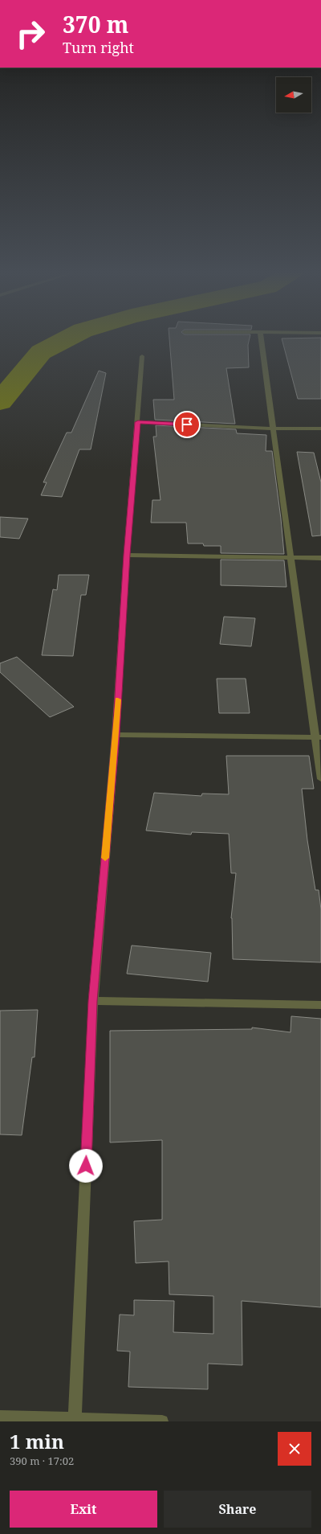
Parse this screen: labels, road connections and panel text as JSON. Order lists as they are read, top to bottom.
{
  "north": "left",
  "page": {
    "turn": ["370 m", "Turn right"],
    "heading": ["1 min", "390 m · 17:02"],
    "buttons": ["Exit", "Share"]
  }
}
